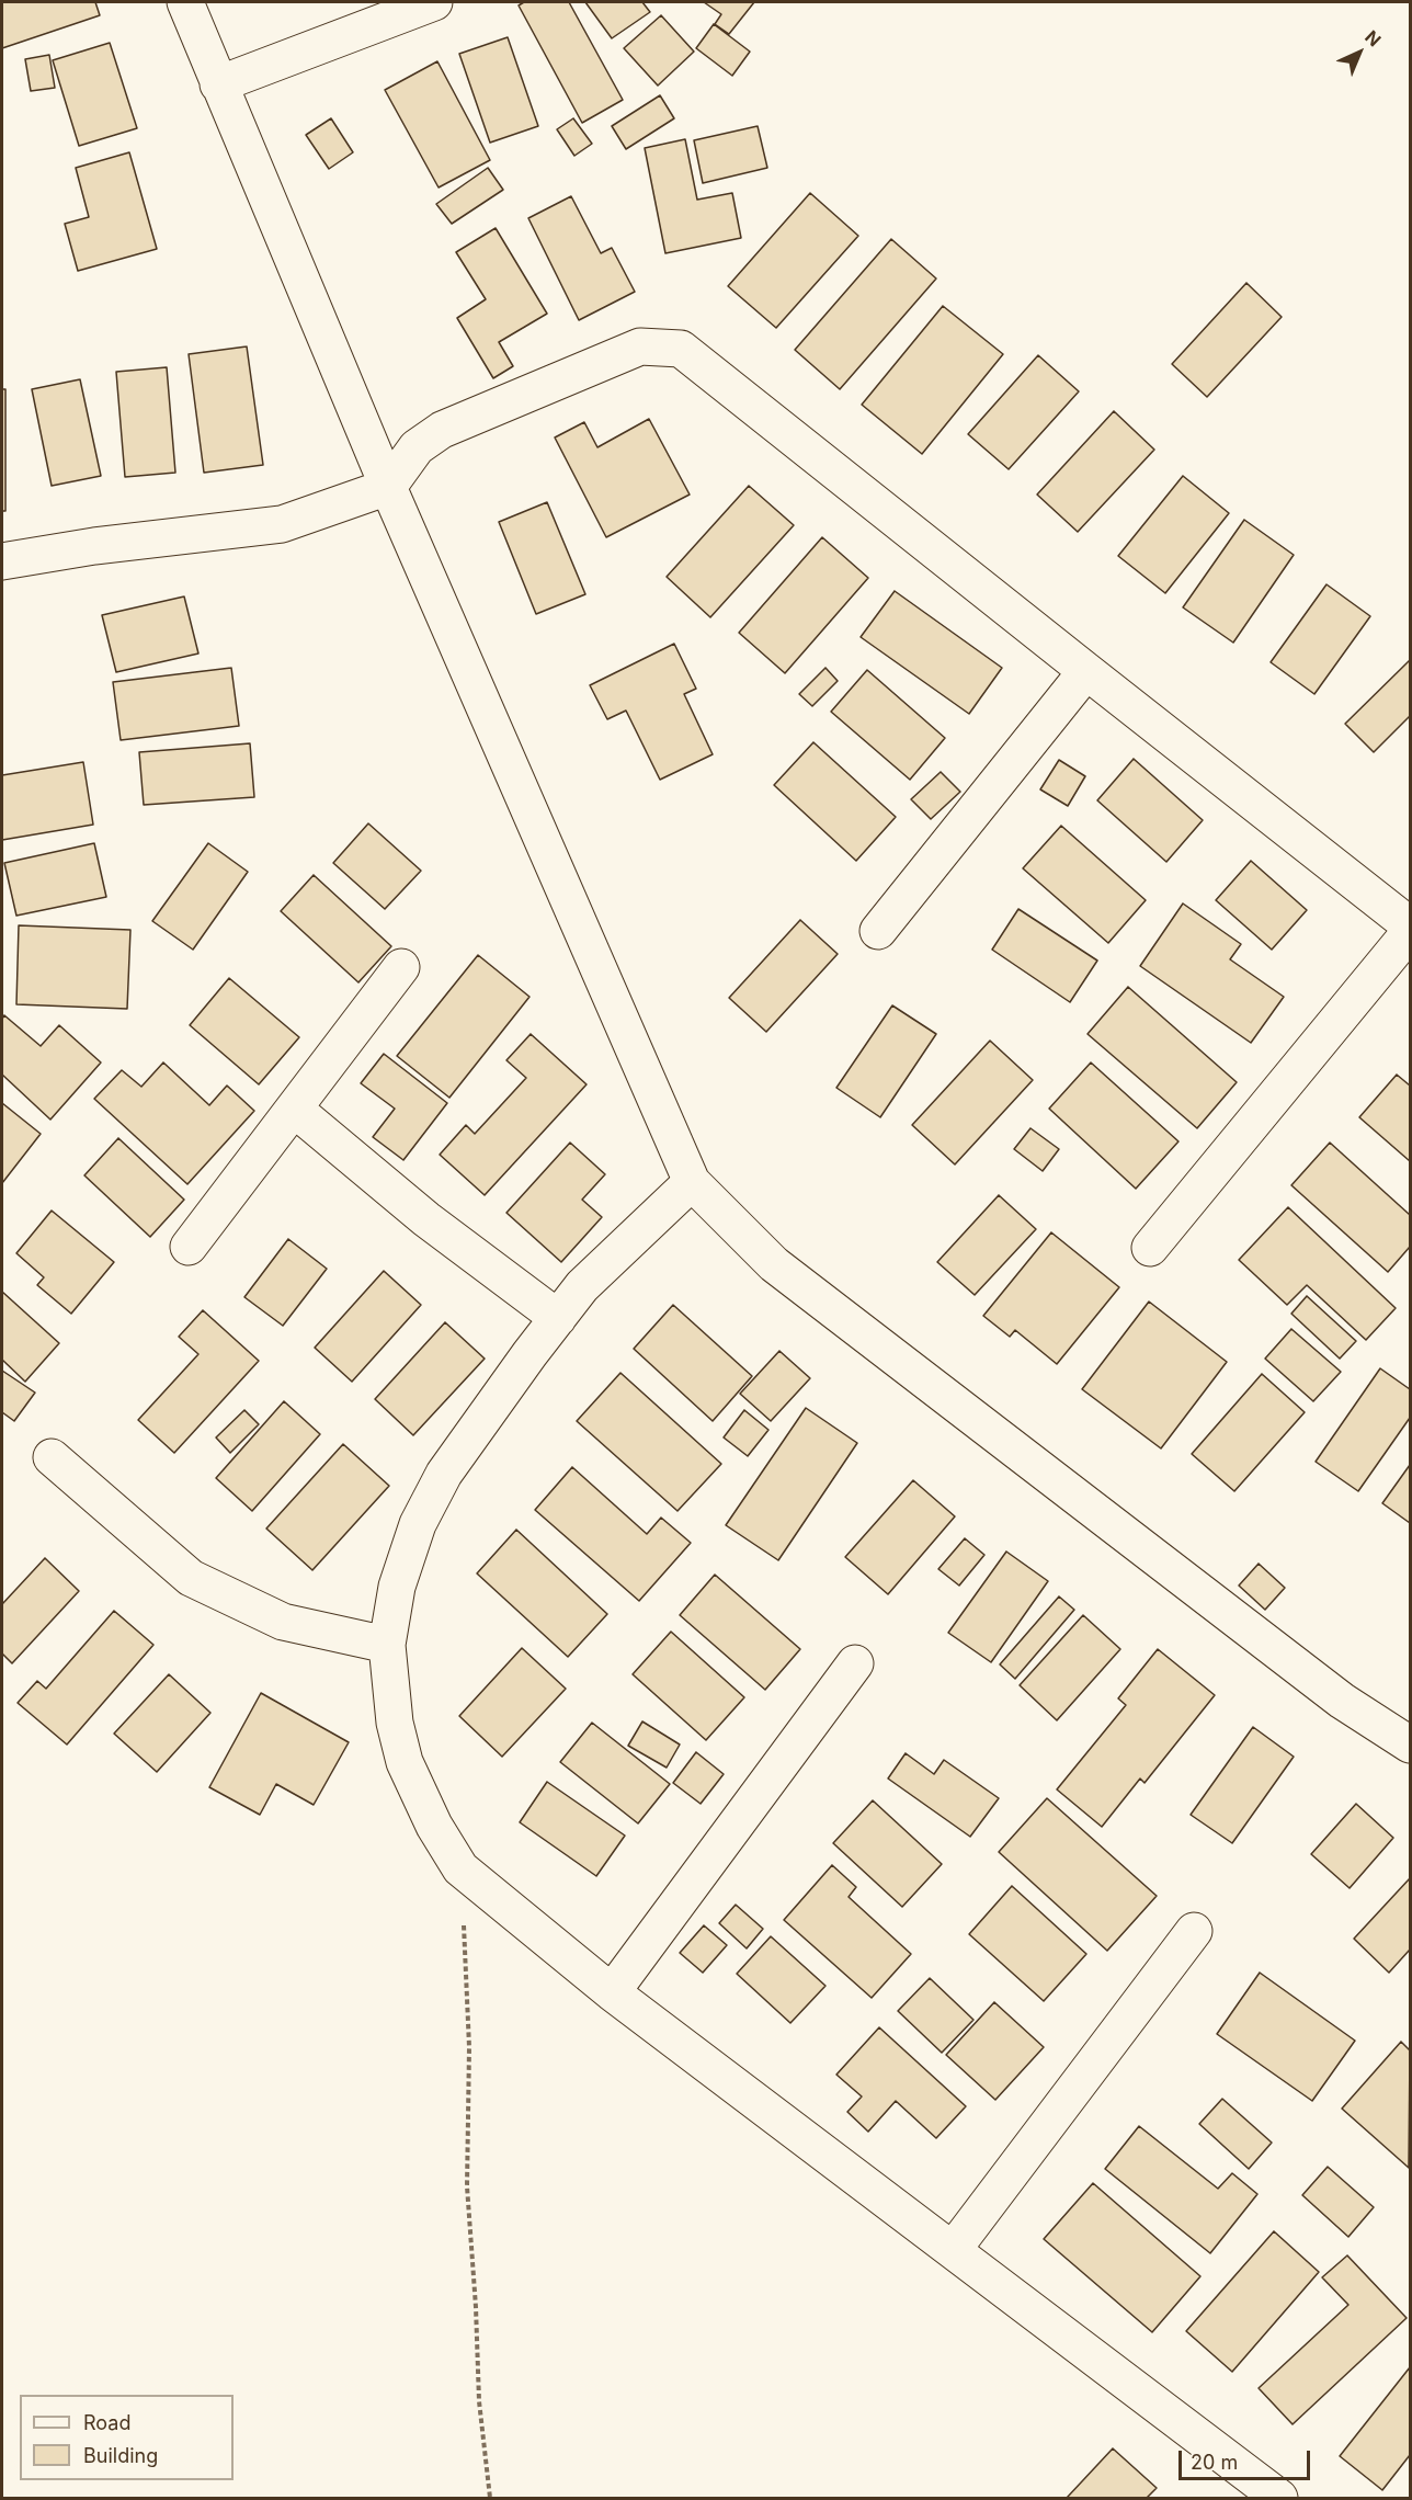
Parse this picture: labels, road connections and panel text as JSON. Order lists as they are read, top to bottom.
{
  "legend": ["Road", "Building"],
  "scale_bar": "20 m",
  "north": "top right"
}
